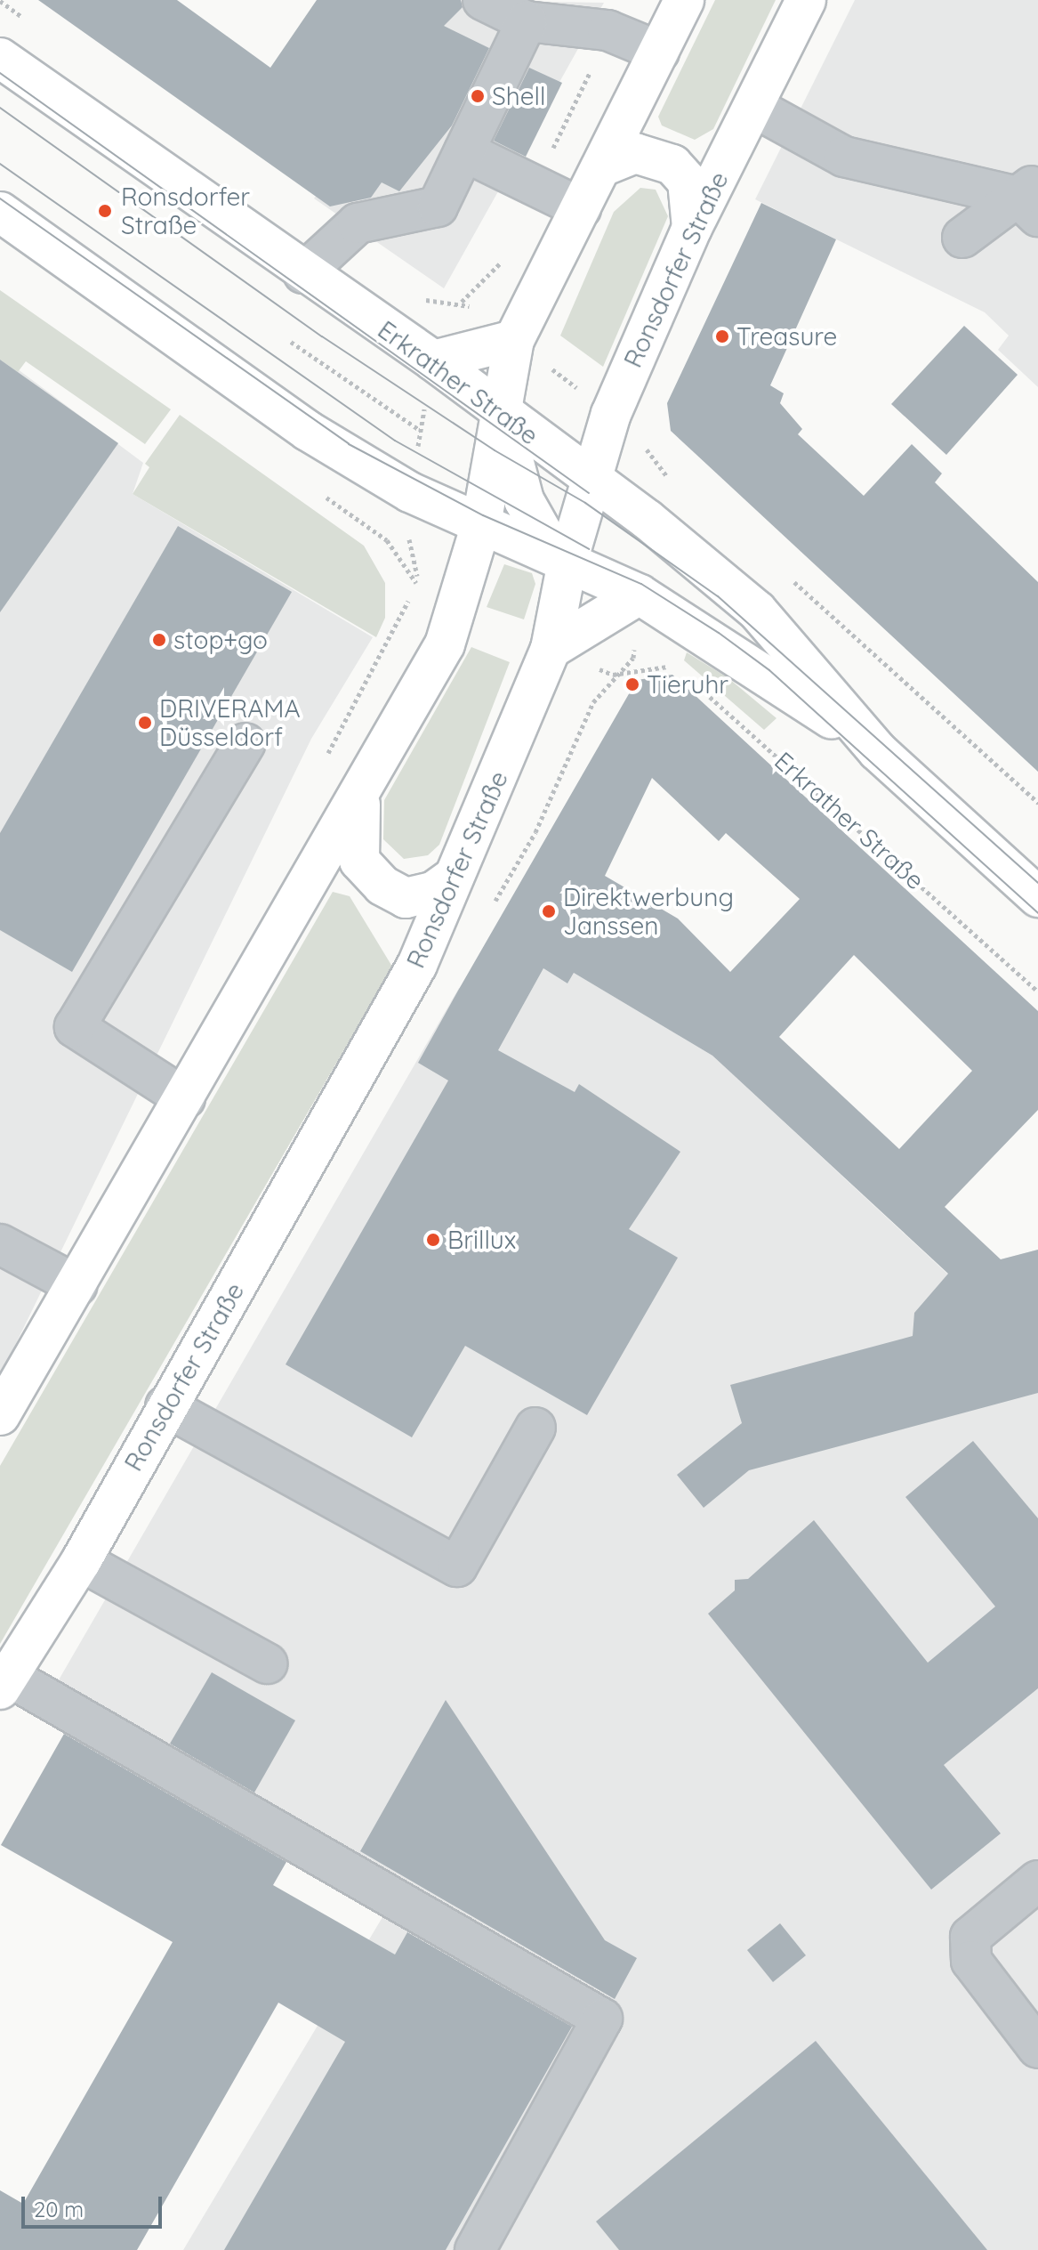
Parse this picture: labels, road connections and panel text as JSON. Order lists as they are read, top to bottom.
{
  "streets": {
    "main road": ["Ronsdorfer Straße", "Erkrather Straße"]
  },
  "crossings": [
    ["Ronsdorfer Straße", "Erkrather Straße"]
  ],
  "places": [
    "Shell",
    "Ronsdorfer Straße",
    "Treasure",
    "stop+go",
    "Tieruhr",
    "DRIVERAMA Düsseldorf",
    "Direktwerbung Janssen",
    "Brillux"
  ],
  "scale_bar": "20 m"
}
